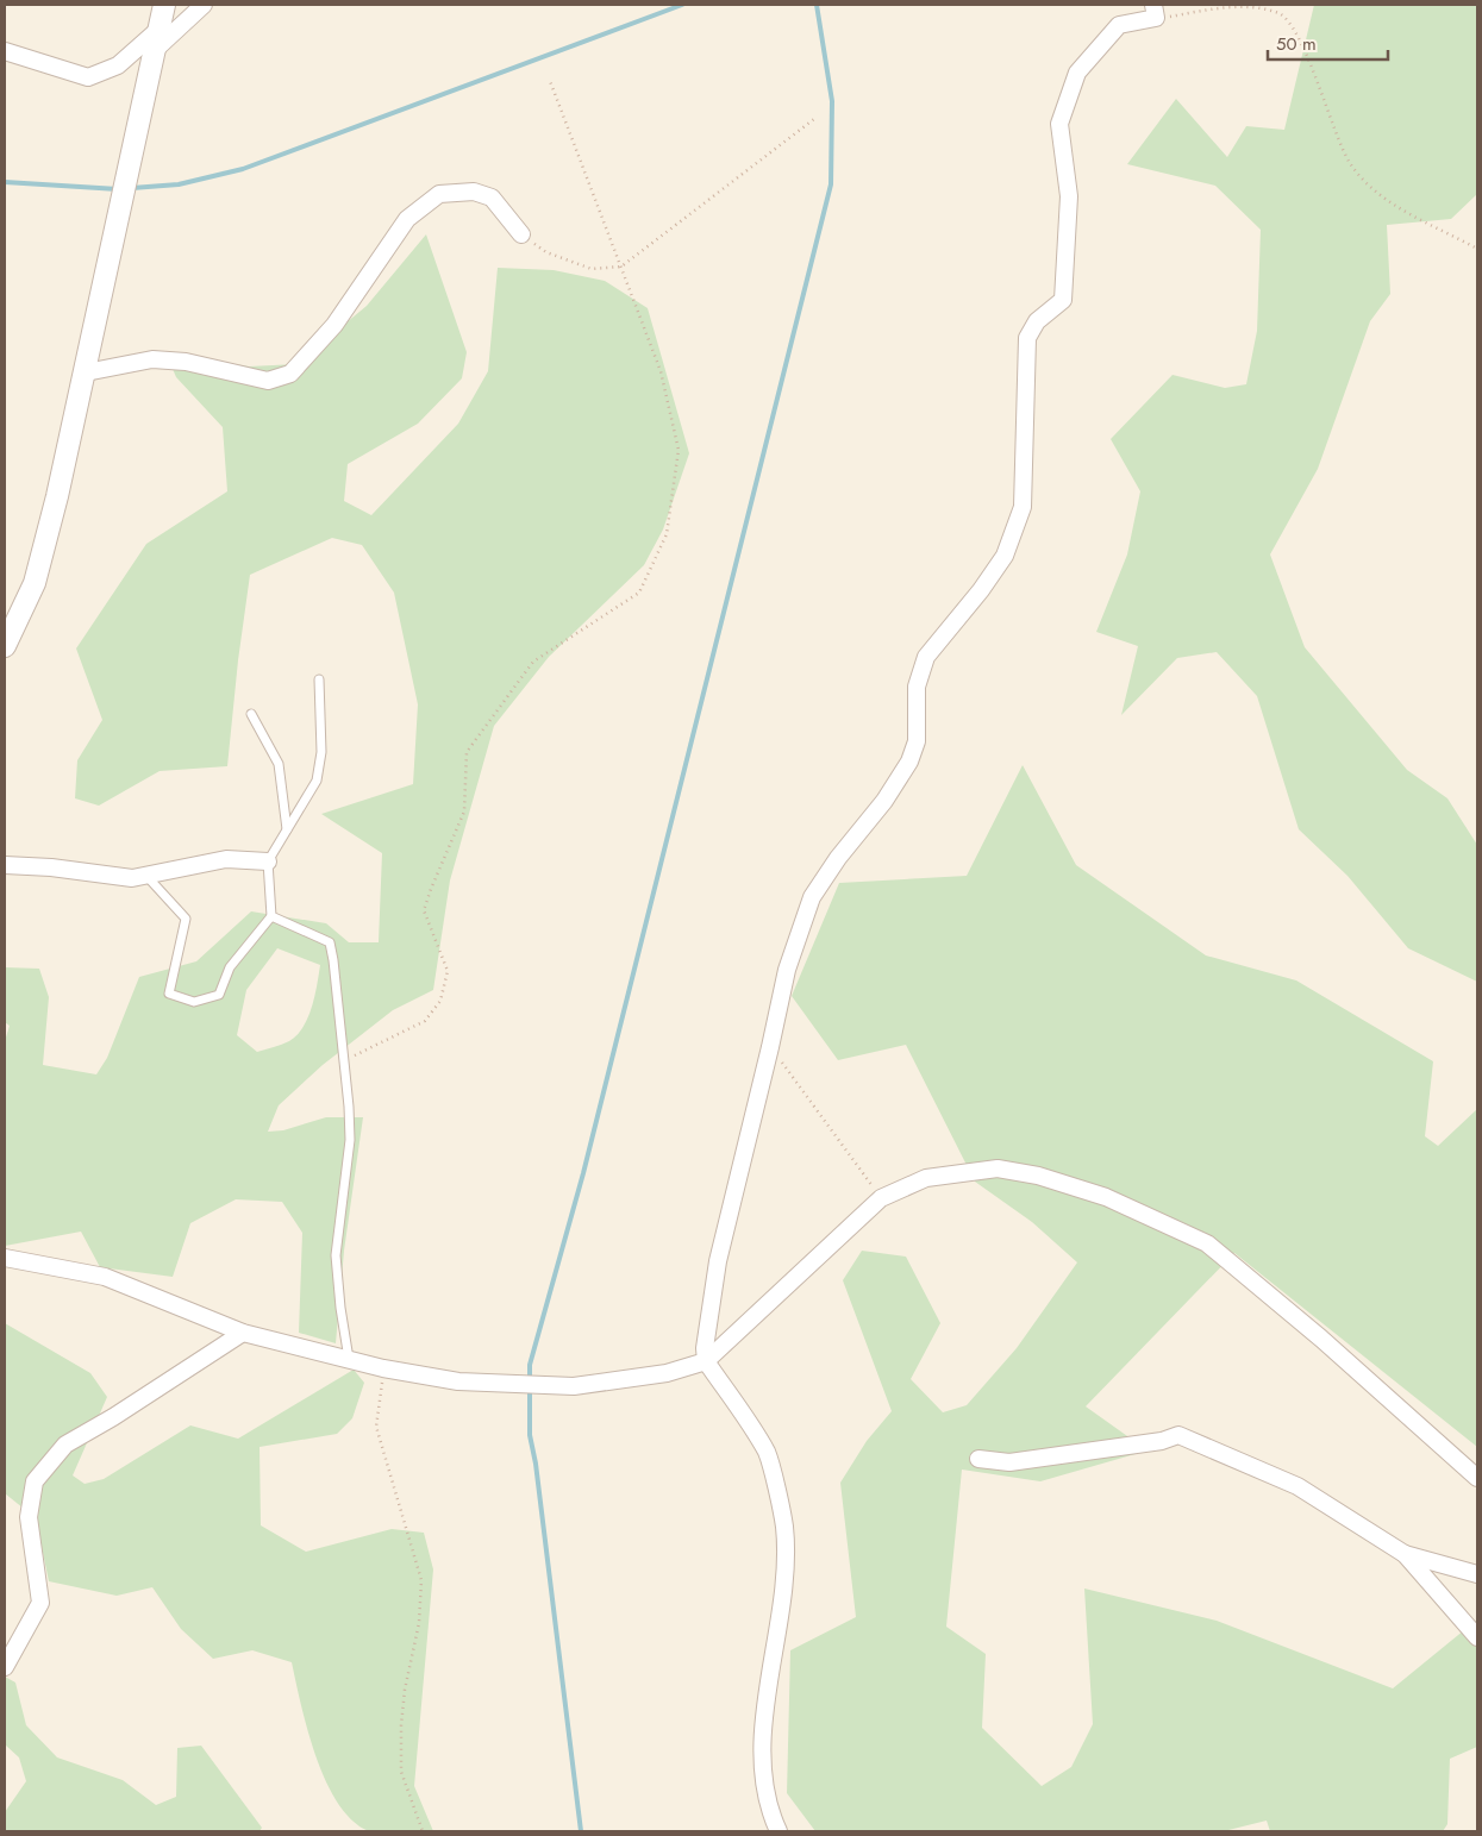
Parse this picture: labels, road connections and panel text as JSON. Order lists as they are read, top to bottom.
{
  "scale_bar": "50 m"
}
